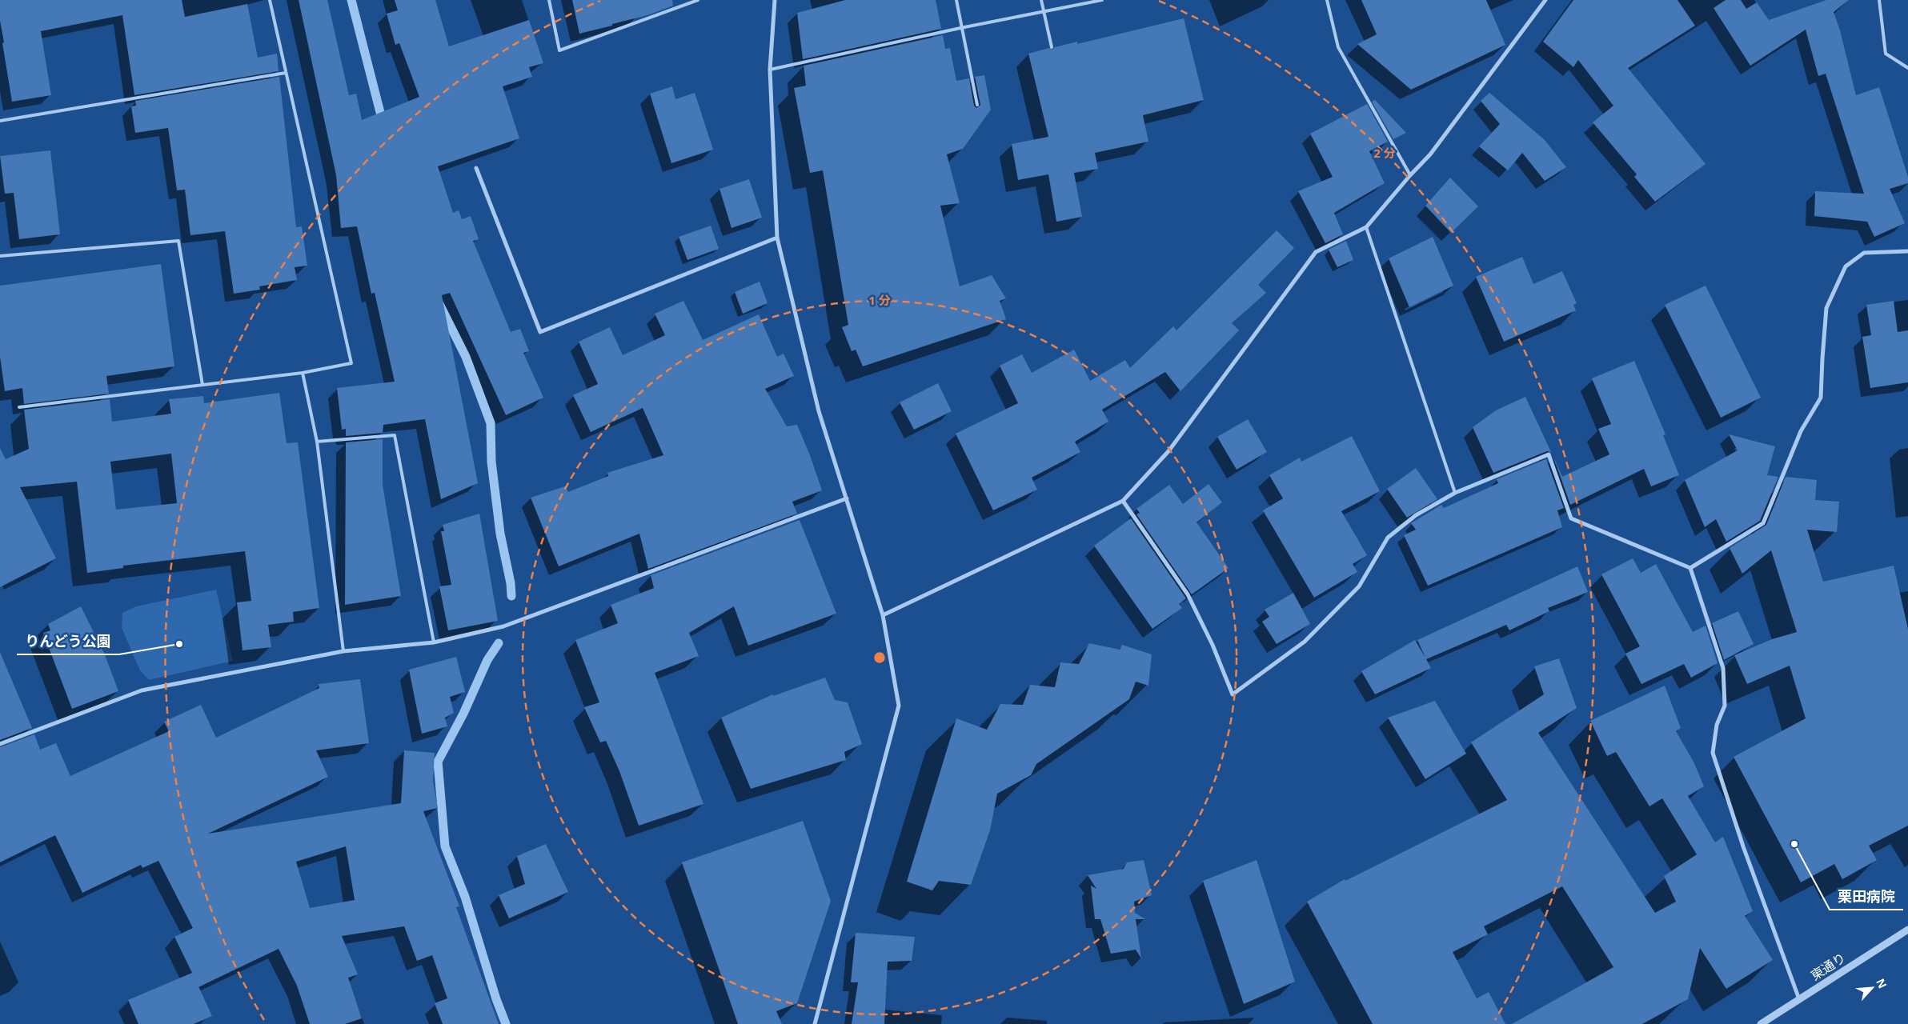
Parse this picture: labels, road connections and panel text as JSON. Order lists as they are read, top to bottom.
{
  "streets": {
    "street": ["東通り"]
  },
  "places": ["りんどう公園", "栗田病院"],
  "north": "top right",
  "rings": ["2 分", "1 分"]
}
